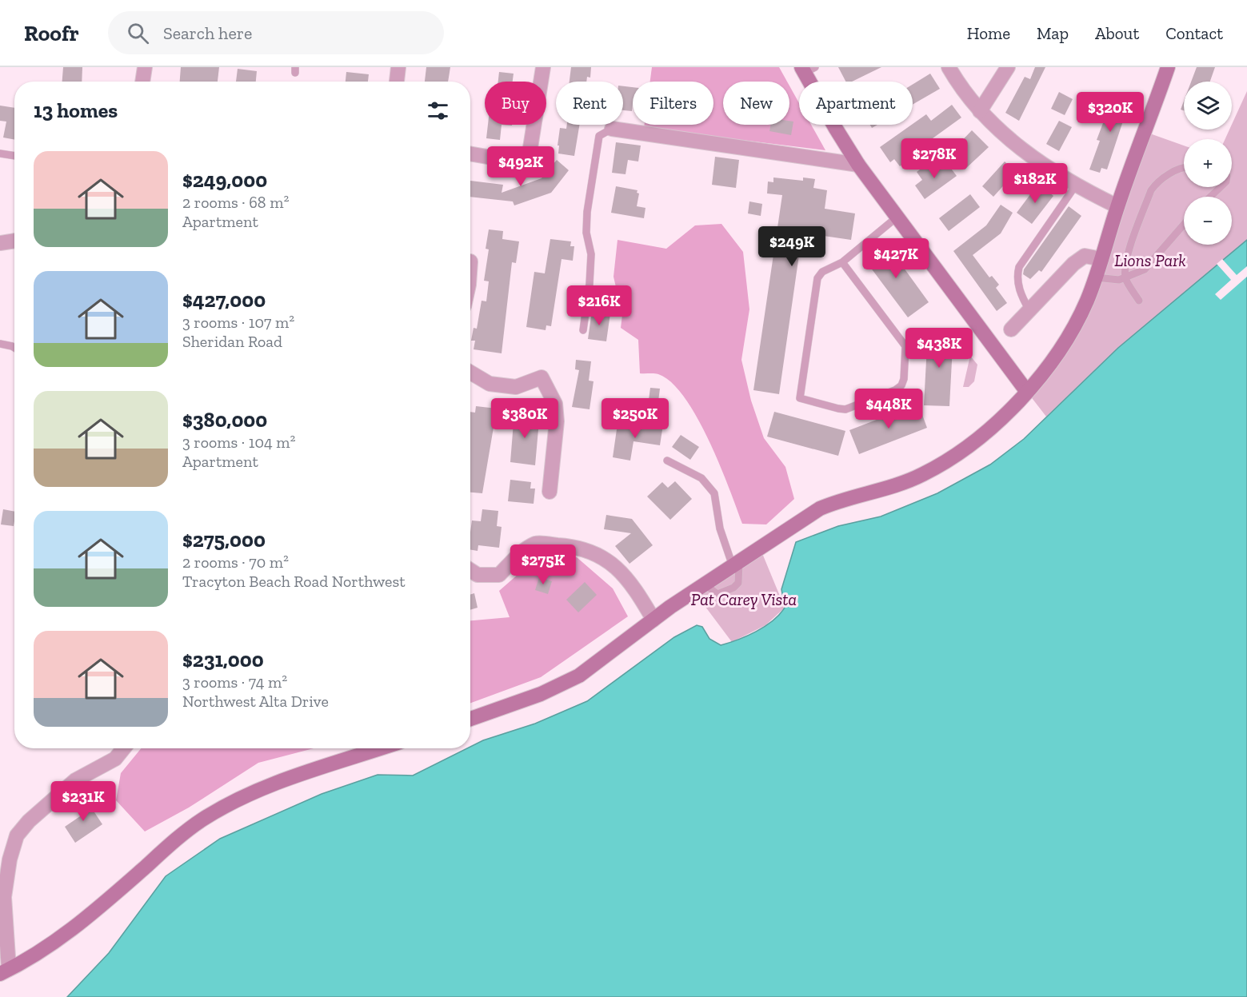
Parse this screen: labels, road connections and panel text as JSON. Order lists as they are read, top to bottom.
{
  "parks": ["Lions Park", "Pat Carey Vista"],
  "page": {
    "header": "Roofr",
    "search": "Search here",
    "nav": [
      "Home",
      "Map",
      "About",
      "Contact"
    ],
    "map_buttons": ["+", "−"],
    "chip": [
      "Buy",
      "Rent",
      "Filters",
      "New",
      "Apartment"
    ],
    "heading": "13 homes",
    "price": [
      "$320K",
      "$278K",
      "$492K",
      "$182K",
      "$249K",
      "$427K",
      "$216K",
      "$438K",
      "$448K",
      "$380K",
      "$250K",
      "$275K",
      "$231K"
    ],
    "list": [
      {
        "name": "$249,000",
        "note": "2 rooms · 68 m² · Apartment"
      },
      {
        "name": "$427,000",
        "note": "3 rooms · 107 m² · Sheridan Road"
      },
      {
        "name": "$380,000",
        "note": "3 rooms · 104 m² · Apartment"
      },
      {
        "name": "$275,000",
        "note": "2 rooms · 70 m² · Tracyton Beach Road Northwest"
      },
      {
        "name": "$231,000",
        "note": "3 rooms · 74 m² · Northwest Alta Drive"
      }
    ]
  }
}
